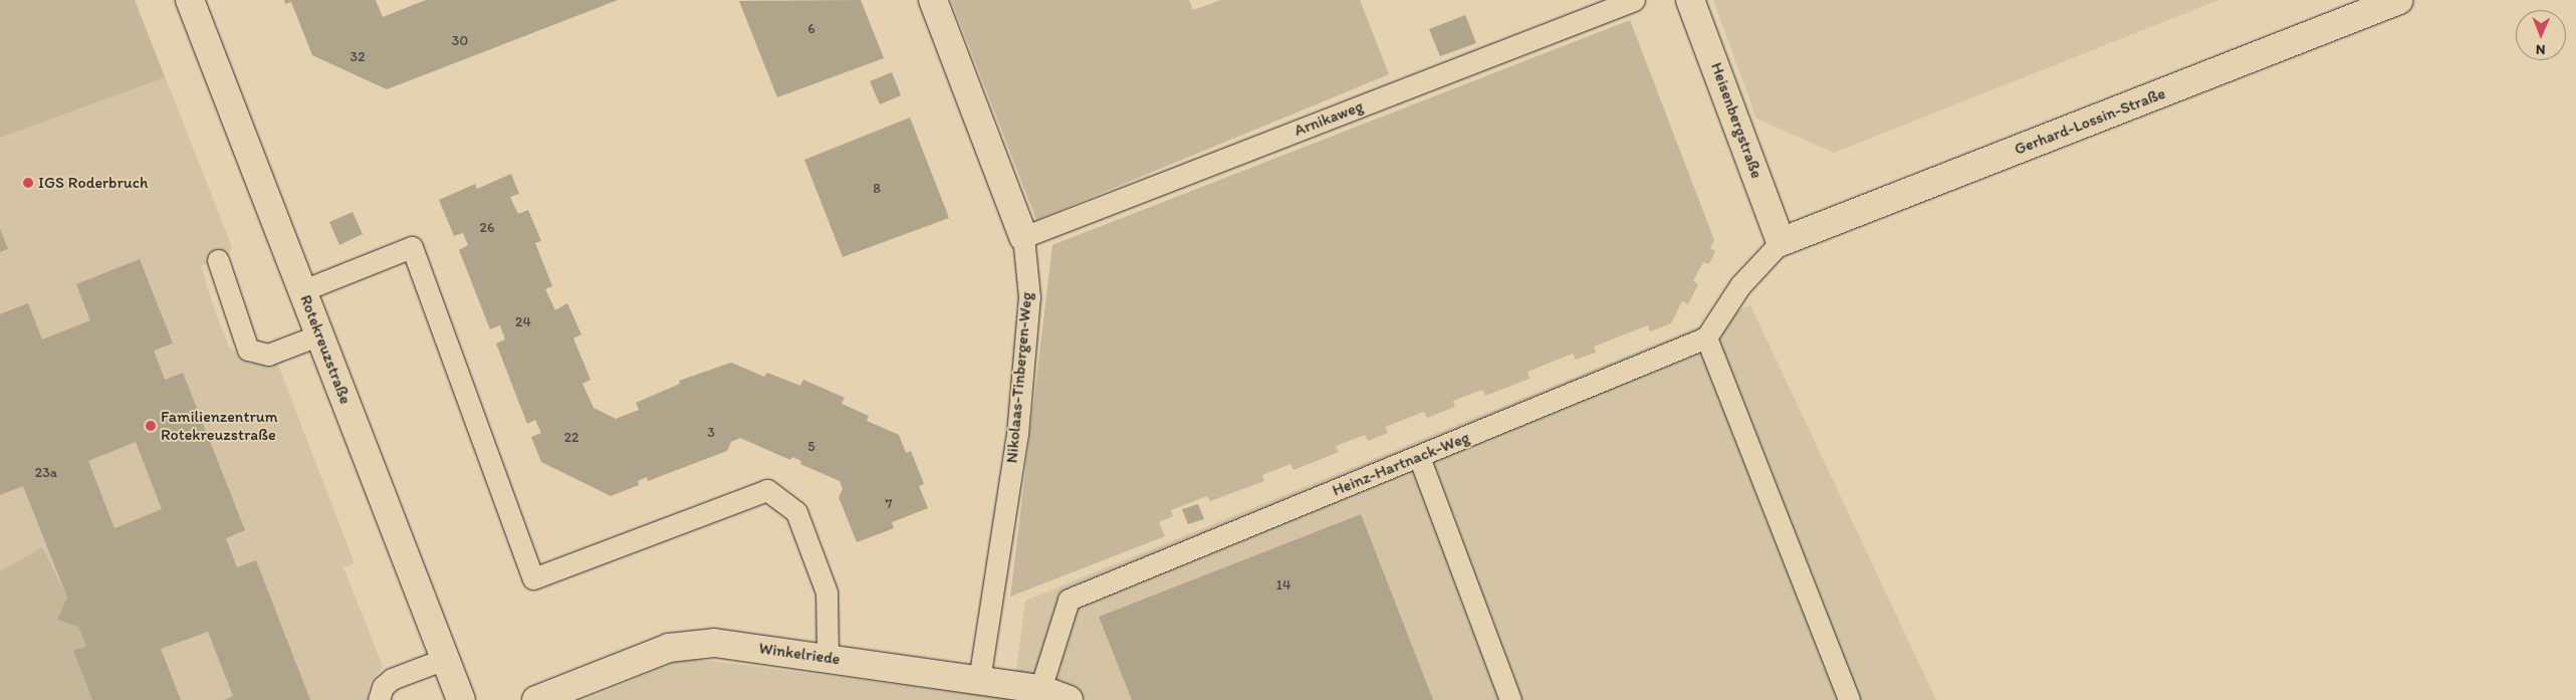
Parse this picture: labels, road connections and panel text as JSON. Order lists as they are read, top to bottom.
{
  "streets": {
    "street": [
      "Heisenbergstraße",
      "Gerhard-Lossin-Straße",
      "Rotekreuzstraße",
      "Nikolaas-Tinbergen-Weg",
      "Winkelriede"
    ],
    "lane": ["Arnikaweg", "Heinz-Hartnack-Weg"]
  },
  "crossings": [
    ["Arnikaweg", "Nikolaas-Tinbergen-Weg"],
    ["Heisenbergstraße", "Gerhard-Lossin-Straße"],
    ["Nikolaas-Tinbergen-Weg", "Winkelriede"],
    ["Heinz-Hartnack-Weg", "Winkelriede"]
  ],
  "places": ["IGS Roderbruch", "Familienzentrum Rotekreuzstraße"],
  "house_numbers": [
    "6",
    "30",
    "32",
    "8",
    "26",
    "24",
    "3",
    "22",
    "5",
    "23a",
    "7",
    "14"
  ],
  "north": "bottom"
}
